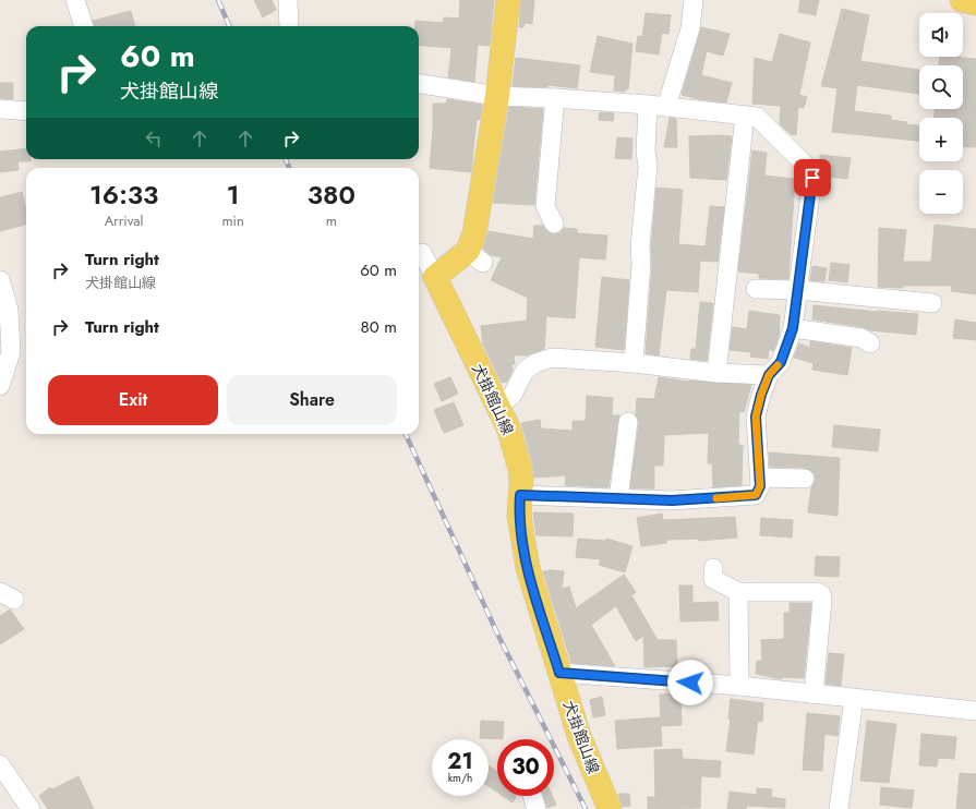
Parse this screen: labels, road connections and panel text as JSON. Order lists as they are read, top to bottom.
{
  "streets": {
    "main road": ["犬掛館山線"]
  },
  "page": {
    "map_buttons": ["+", "−"],
    "turn": ["60 m", "犬掛館山線"],
    "eta": [
      "16:33",
      "Arrival",
      "1",
      "min",
      "380",
      "m"
    ],
    "list": [
      {
        "name": "Turn right",
        "note": "犬掛館山線",
        "value": "60 m"
      },
      {
        "name": "Turn right",
        "value": "80 m"
      }
    ],
    "buttons": ["Exit", "Share"],
    "speed": "21 km/h",
    "limit": "30"
  }
}
